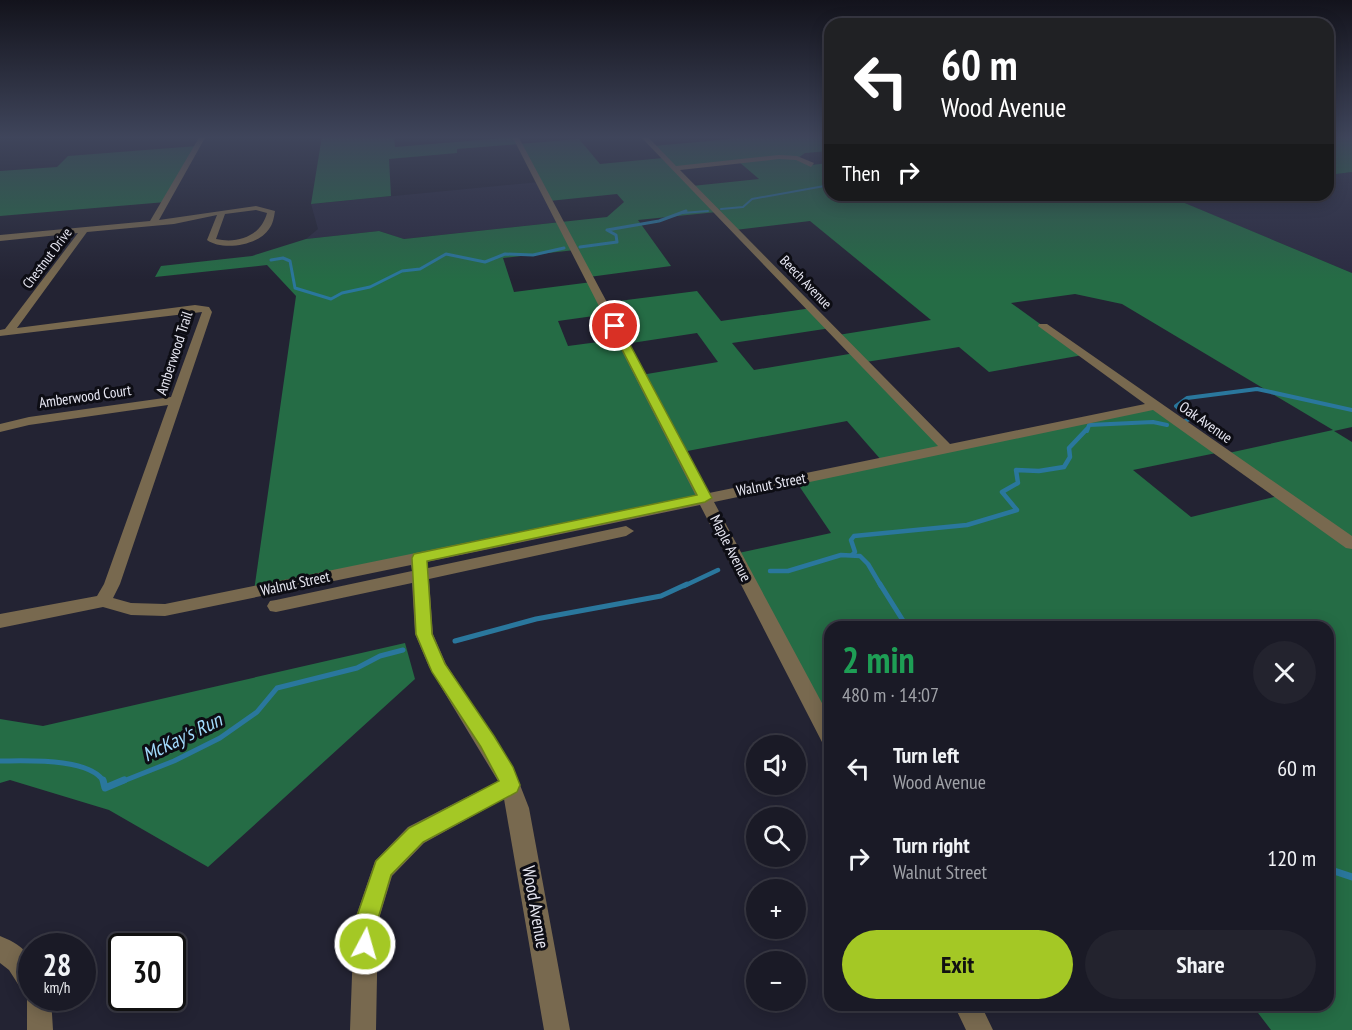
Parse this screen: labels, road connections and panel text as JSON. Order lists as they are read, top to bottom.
{
  "streets": {
    "street": [
      "Chestnut Drive",
      "Beech Avenue",
      "Amberwood Trail",
      "Amberwood Court",
      "Oak Avenue",
      "Walnut Street",
      "Maple Avenue",
      "Wood Avenue"
    ]
  },
  "crossings": [
    ["Chestnut Drive", "Amberwood Trail"],
    ["Beech Avenue", "Walnut Street"],
    ["Amberwood Trail", "Amberwood Court"],
    ["Amberwood Trail", "Walnut Street"],
    ["Oak Avenue", "Walnut Street"],
    ["Walnut Street", "Maple Avenue"],
    ["Walnut Street", "Wood Avenue"]
  ],
  "water": ["McKay's Run"],
  "page": {
    "turn": ["60 m", "Wood Avenue"],
    "then": "Then",
    "heading": ["2 min", "480 m · 14:07"],
    "list": [
      {
        "name": "Turn left",
        "note": "Wood Avenue",
        "value": "60 m"
      },
      {
        "name": "Turn right",
        "note": "Walnut Street",
        "value": "120 m"
      }
    ],
    "map_buttons": ["+", "−"],
    "buttons": ["Exit", "Share"],
    "speed": "28 km/h",
    "limit": "30"
  }
}
